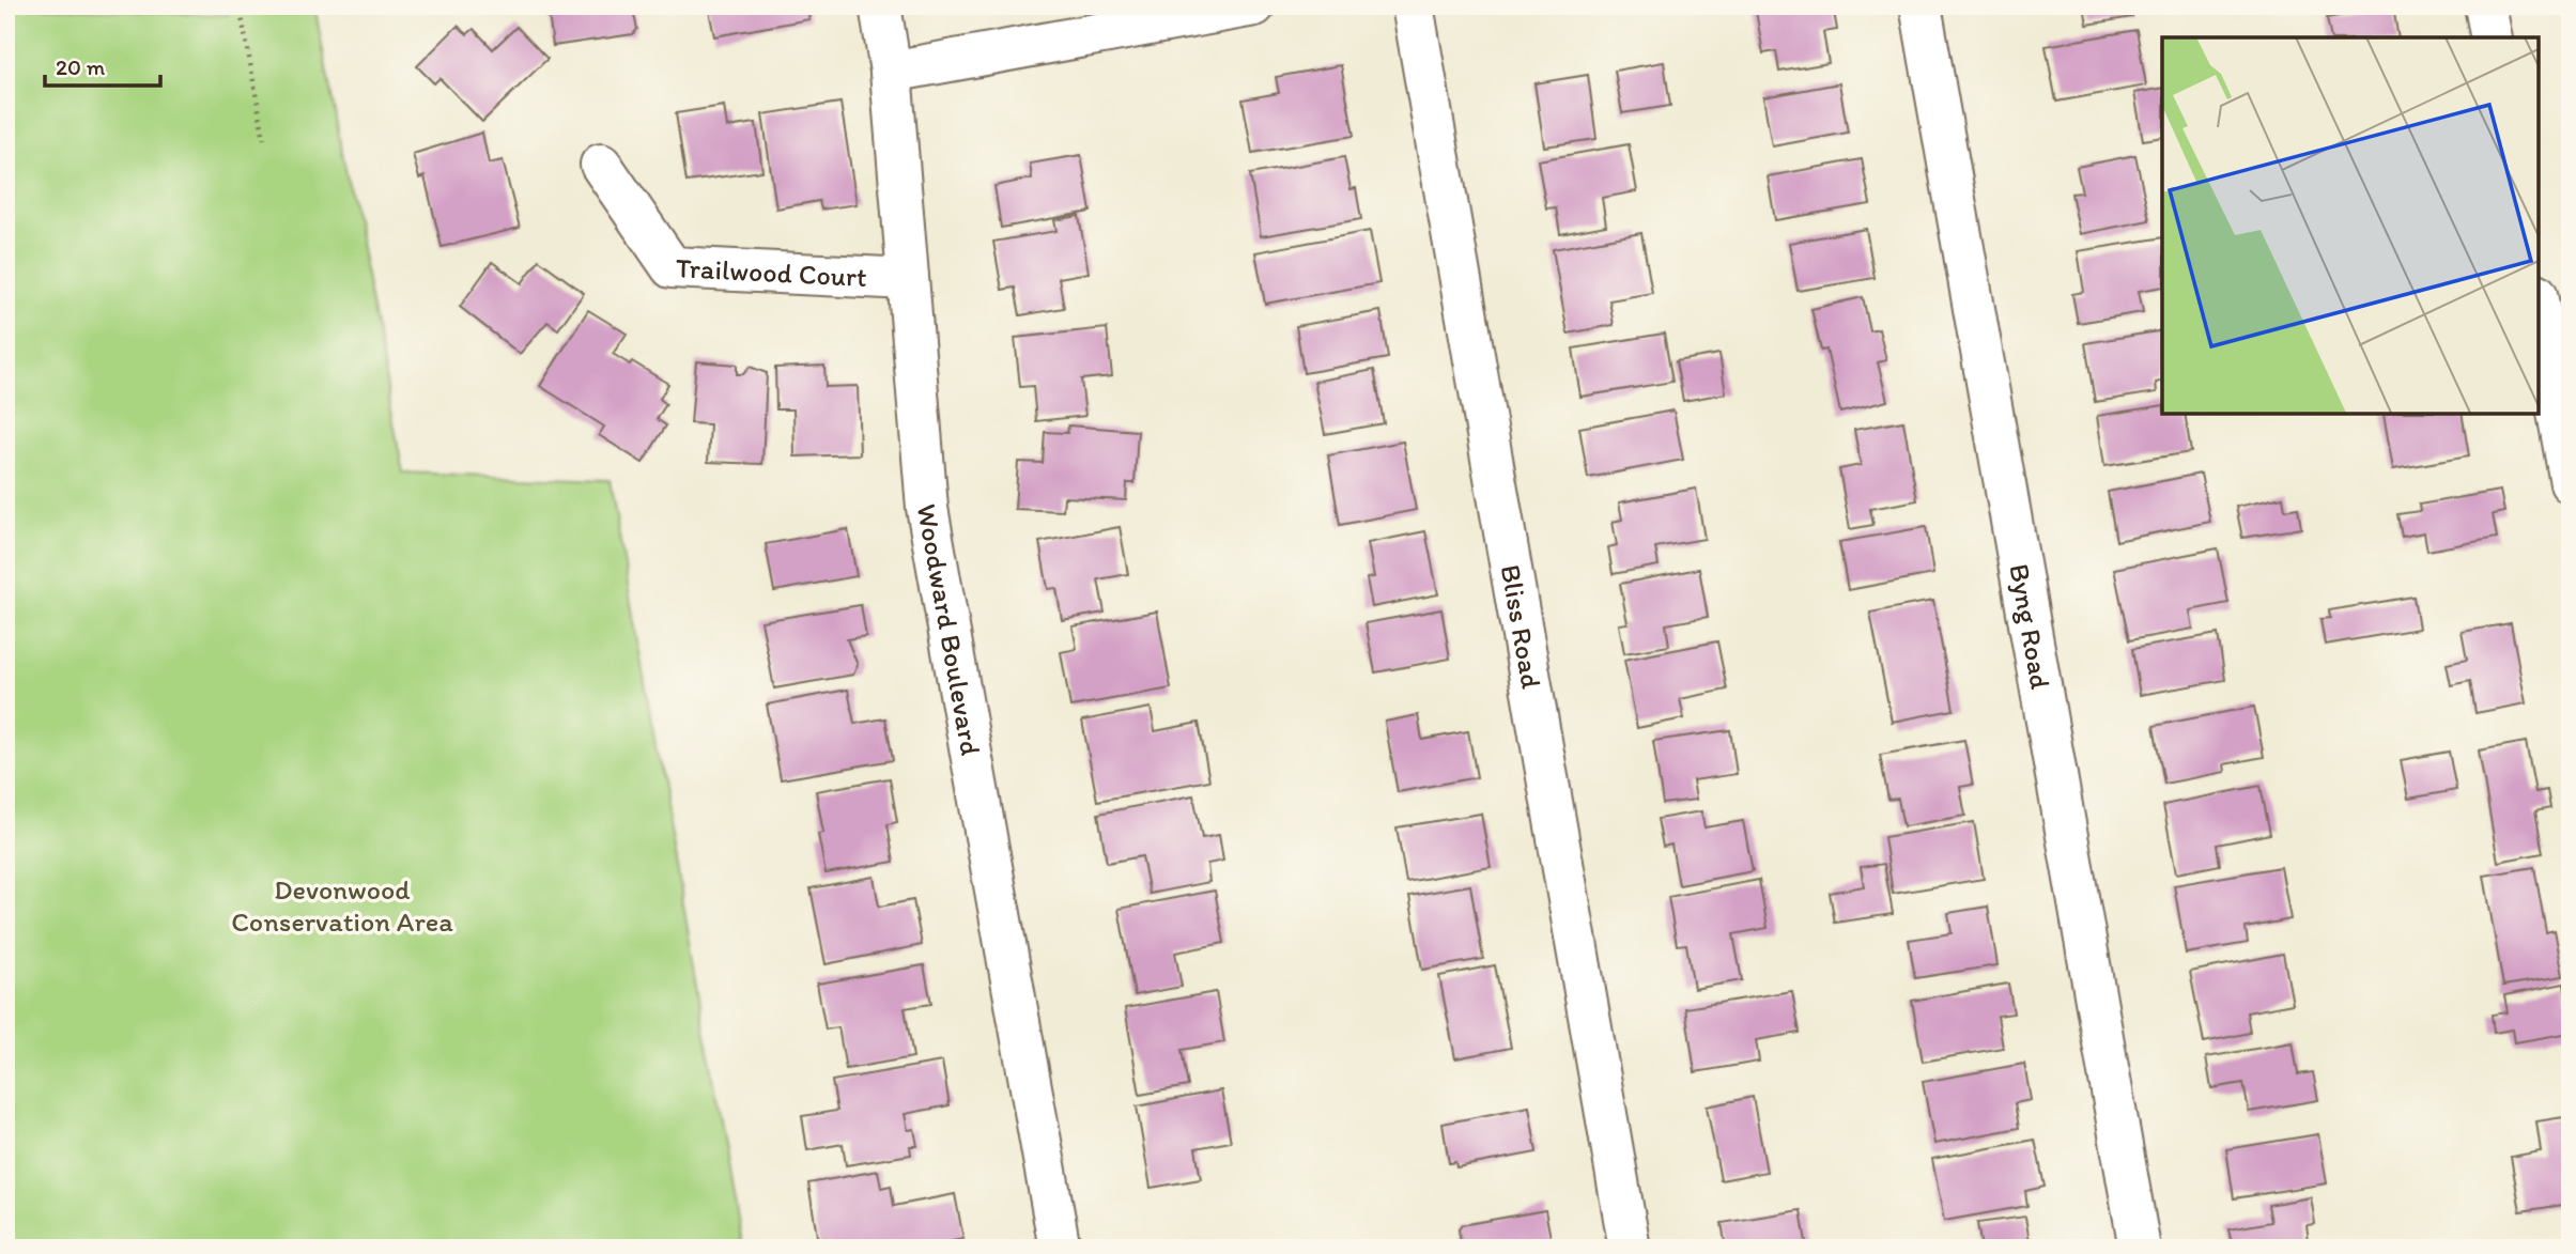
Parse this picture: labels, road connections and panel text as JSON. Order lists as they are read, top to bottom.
{
  "streets": {
    "street": [
      "Trailwood Court",
      "Bliss Road",
      "Byng Road",
      "Woodward Boulevard"
    ]
  },
  "crossings": [
    ["Trailwood Court", "Woodward Boulevard"]
  ],
  "parks": ["Devonwood Conservation Area"],
  "scale_bar": "20 m"
}
